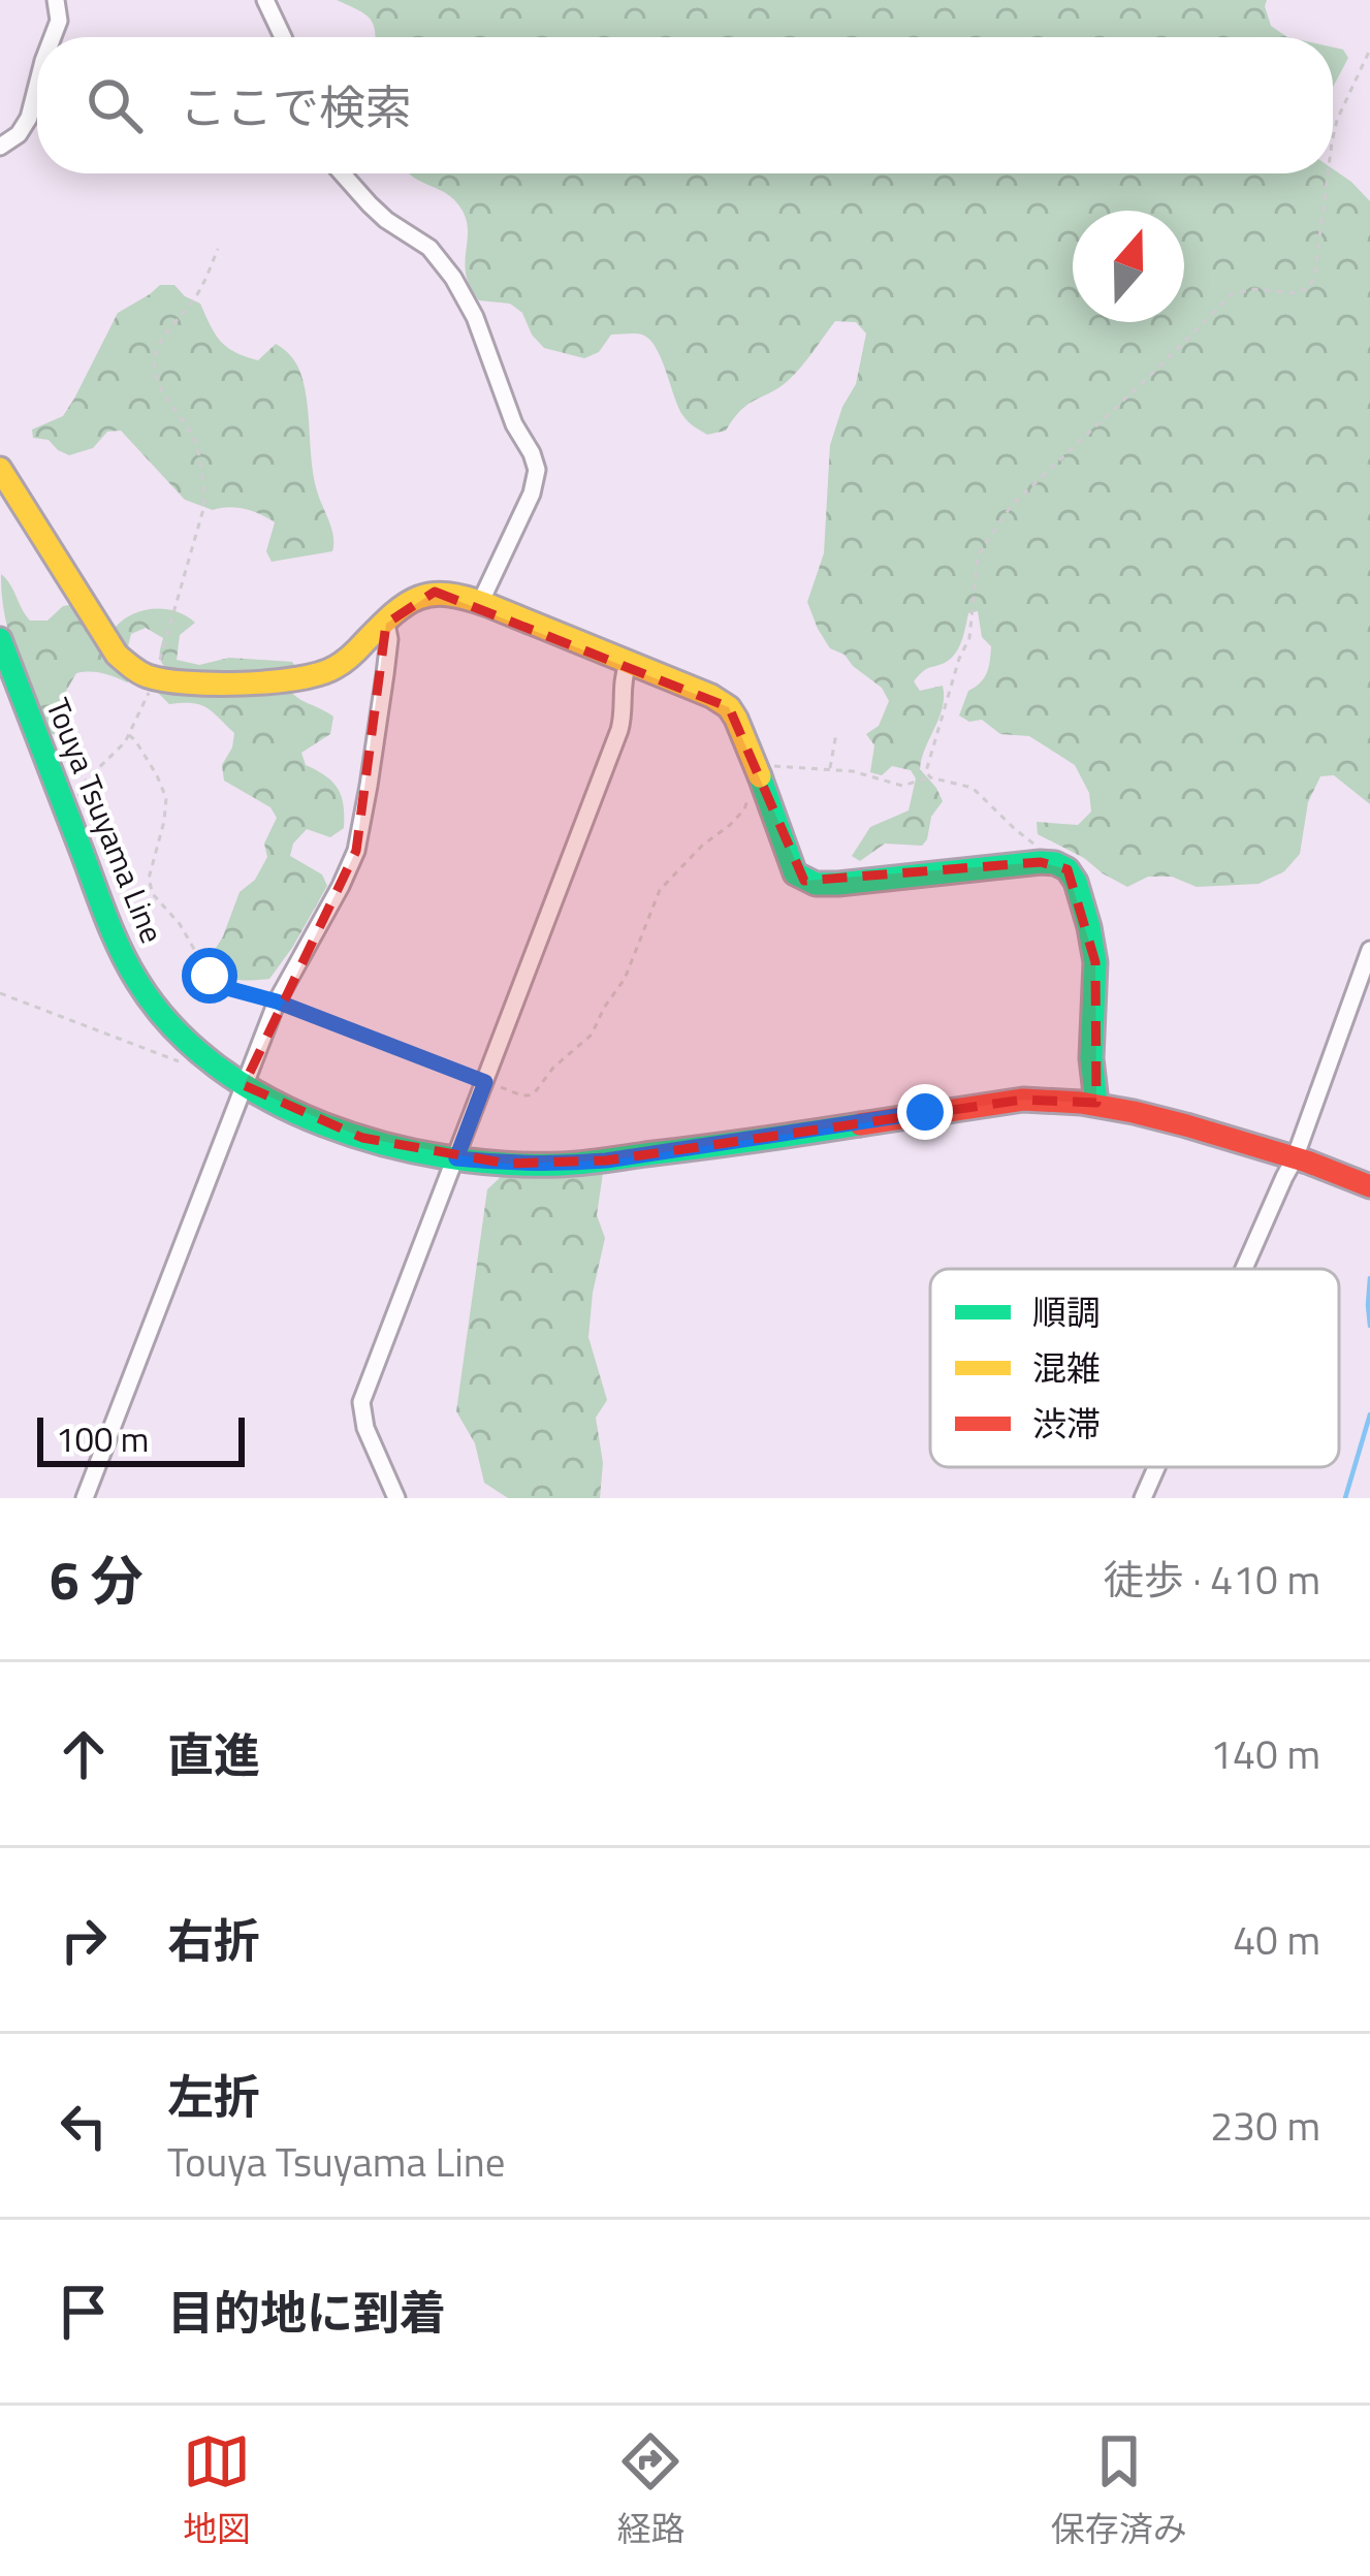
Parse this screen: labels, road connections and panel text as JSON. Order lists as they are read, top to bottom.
{
  "streets": {
    "main road": ["Touya Tsuyama Line"]
  },
  "legend": ["順調", "混雑", "渋滞"],
  "scale_bar": "100 m",
  "north": "top",
  "page": {
    "search": "ここで検索",
    "scale": "100 m",
    "heading": ["6 分", "徒歩 · 410 m"],
    "list": [
      ["直進", "140 m"],
      ["右折", "40 m"],
      ["左折", "Touya Tsuyama Line", "230 m"],
      "目的地に到着"
    ],
    "nav": ["地図", "経路", "保存済み"]
  }
}
